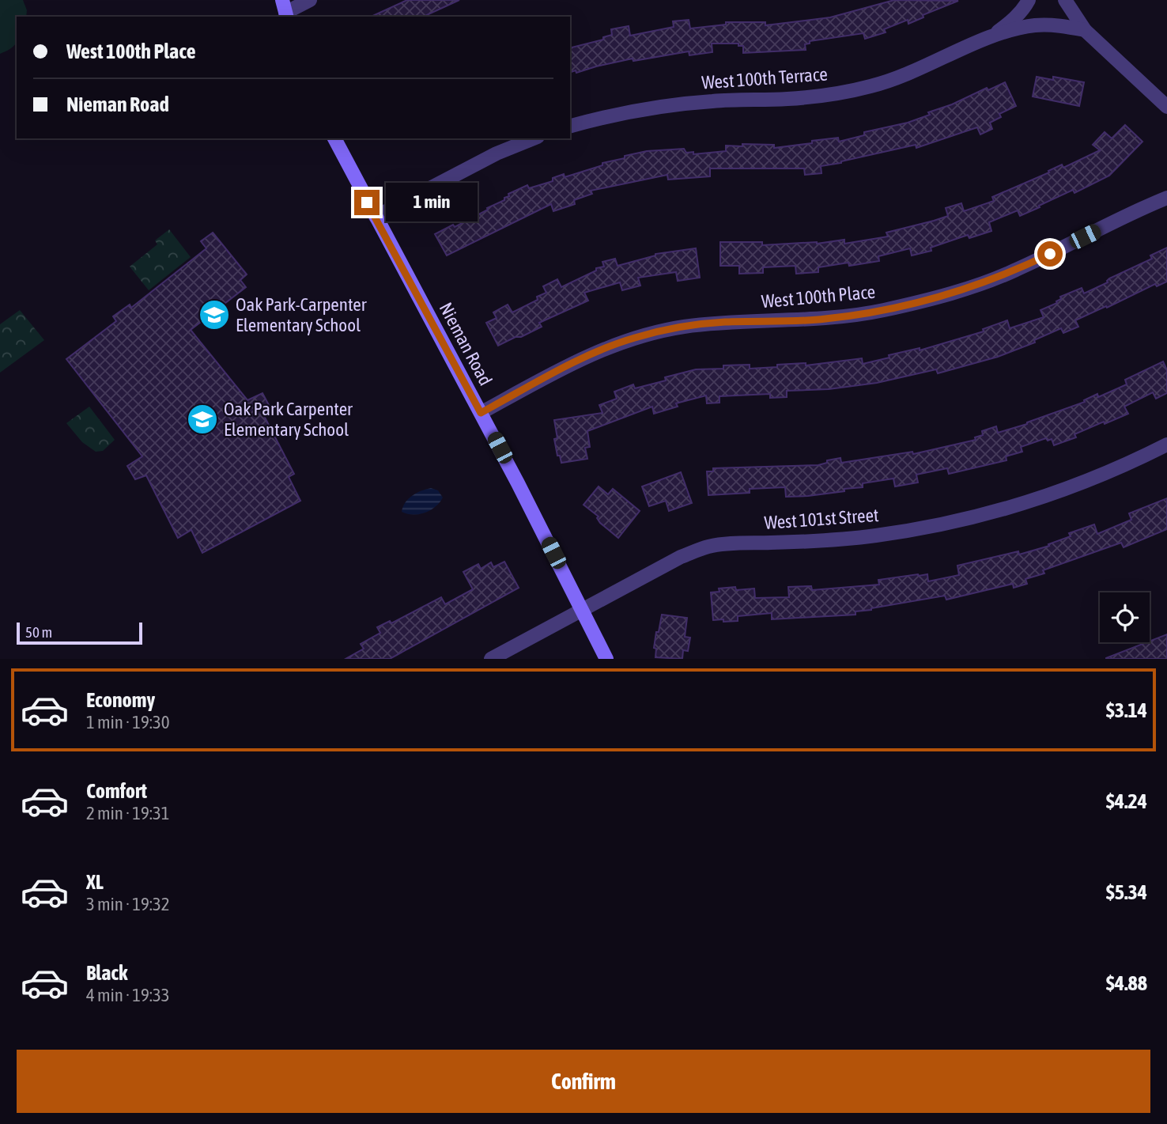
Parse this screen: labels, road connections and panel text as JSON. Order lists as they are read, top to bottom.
{
  "streets": {
    "street": [
      "West 100th Terrace",
      "West 100th Place",
      "Nieman Road",
      "West 101st Street"
    ]
  },
  "crossings": [
    ["West 100th Place", "Nieman Road"],
    ["Nieman Road", "West 101st Street"]
  ],
  "places": {
    "school or university": ["Oak Park-Carpenter Elementary School", "Oak Park Carpenter Elementary School"]
  },
  "scale_bar": "50 m",
  "page": {
    "banner": ["West 100th Place", "Nieman Road"],
    "bubble": "1 min",
    "scale": "50 m",
    "list": [
      {
        "name": "Economy",
        "note": "1 min · 19:30",
        "value": "$3.14"
      },
      {
        "name": "Comfort",
        "note": "2 min · 19:31",
        "value": "$4.24"
      },
      {
        "name": "XL",
        "note": "3 min · 19:32",
        "value": "$5.34"
      },
      {
        "name": "Black",
        "note": "4 min · 19:33",
        "value": "$4.88"
      }
    ],
    "buttons": "Confirm"
  }
}
